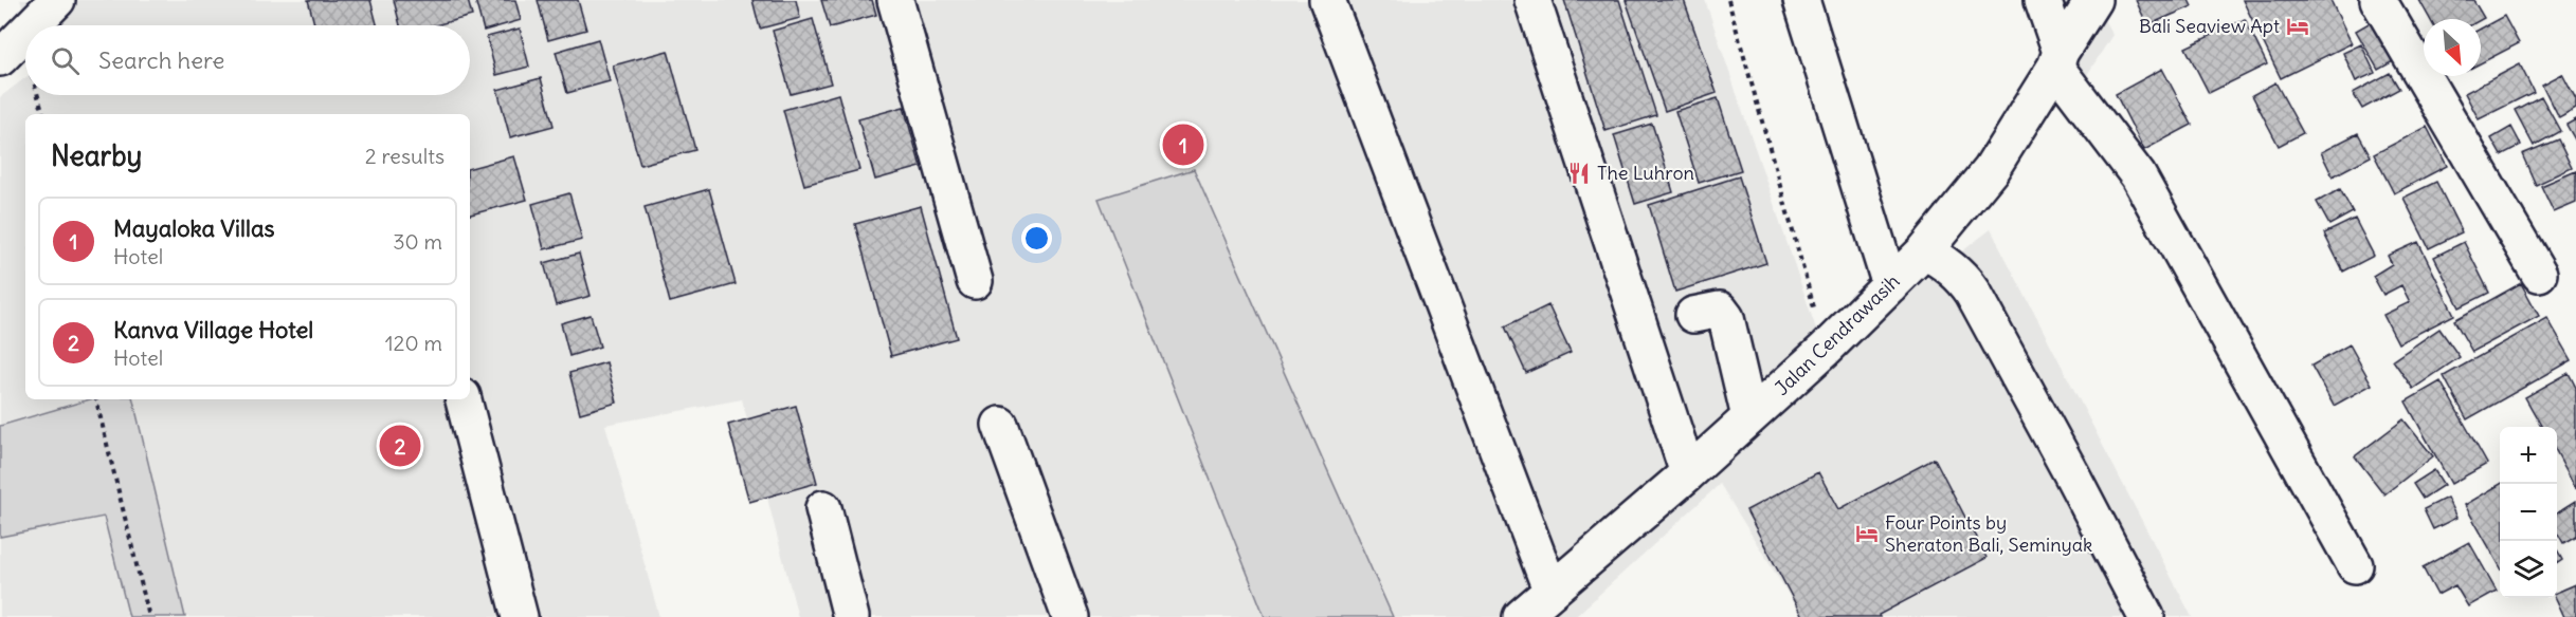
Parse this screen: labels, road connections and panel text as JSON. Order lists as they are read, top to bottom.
{
  "streets": {
    "street": ["Jalan Cendrawasih"]
  },
  "places": {
    "hotel": ["Bali Seaview Apt", "Four Points by Sheraton Bali, Seminyak"],
    "restaurant": ["The Luhron"]
  },
  "north": "bottom right",
  "page": {
    "search": "Search here",
    "heading": ["Nearby", "2 results"],
    "pins": ["1", "2"],
    "list": [
      {
        "mark": "1",
        "name": "Mayaloka Villas",
        "note": "Hotel",
        "value": "30 m"
      },
      {
        "mark": "2",
        "name": "Kanva Village Hotel",
        "note": "Hotel",
        "value": "120 m"
      }
    ],
    "map_buttons": ["+", "−"]
  }
}
